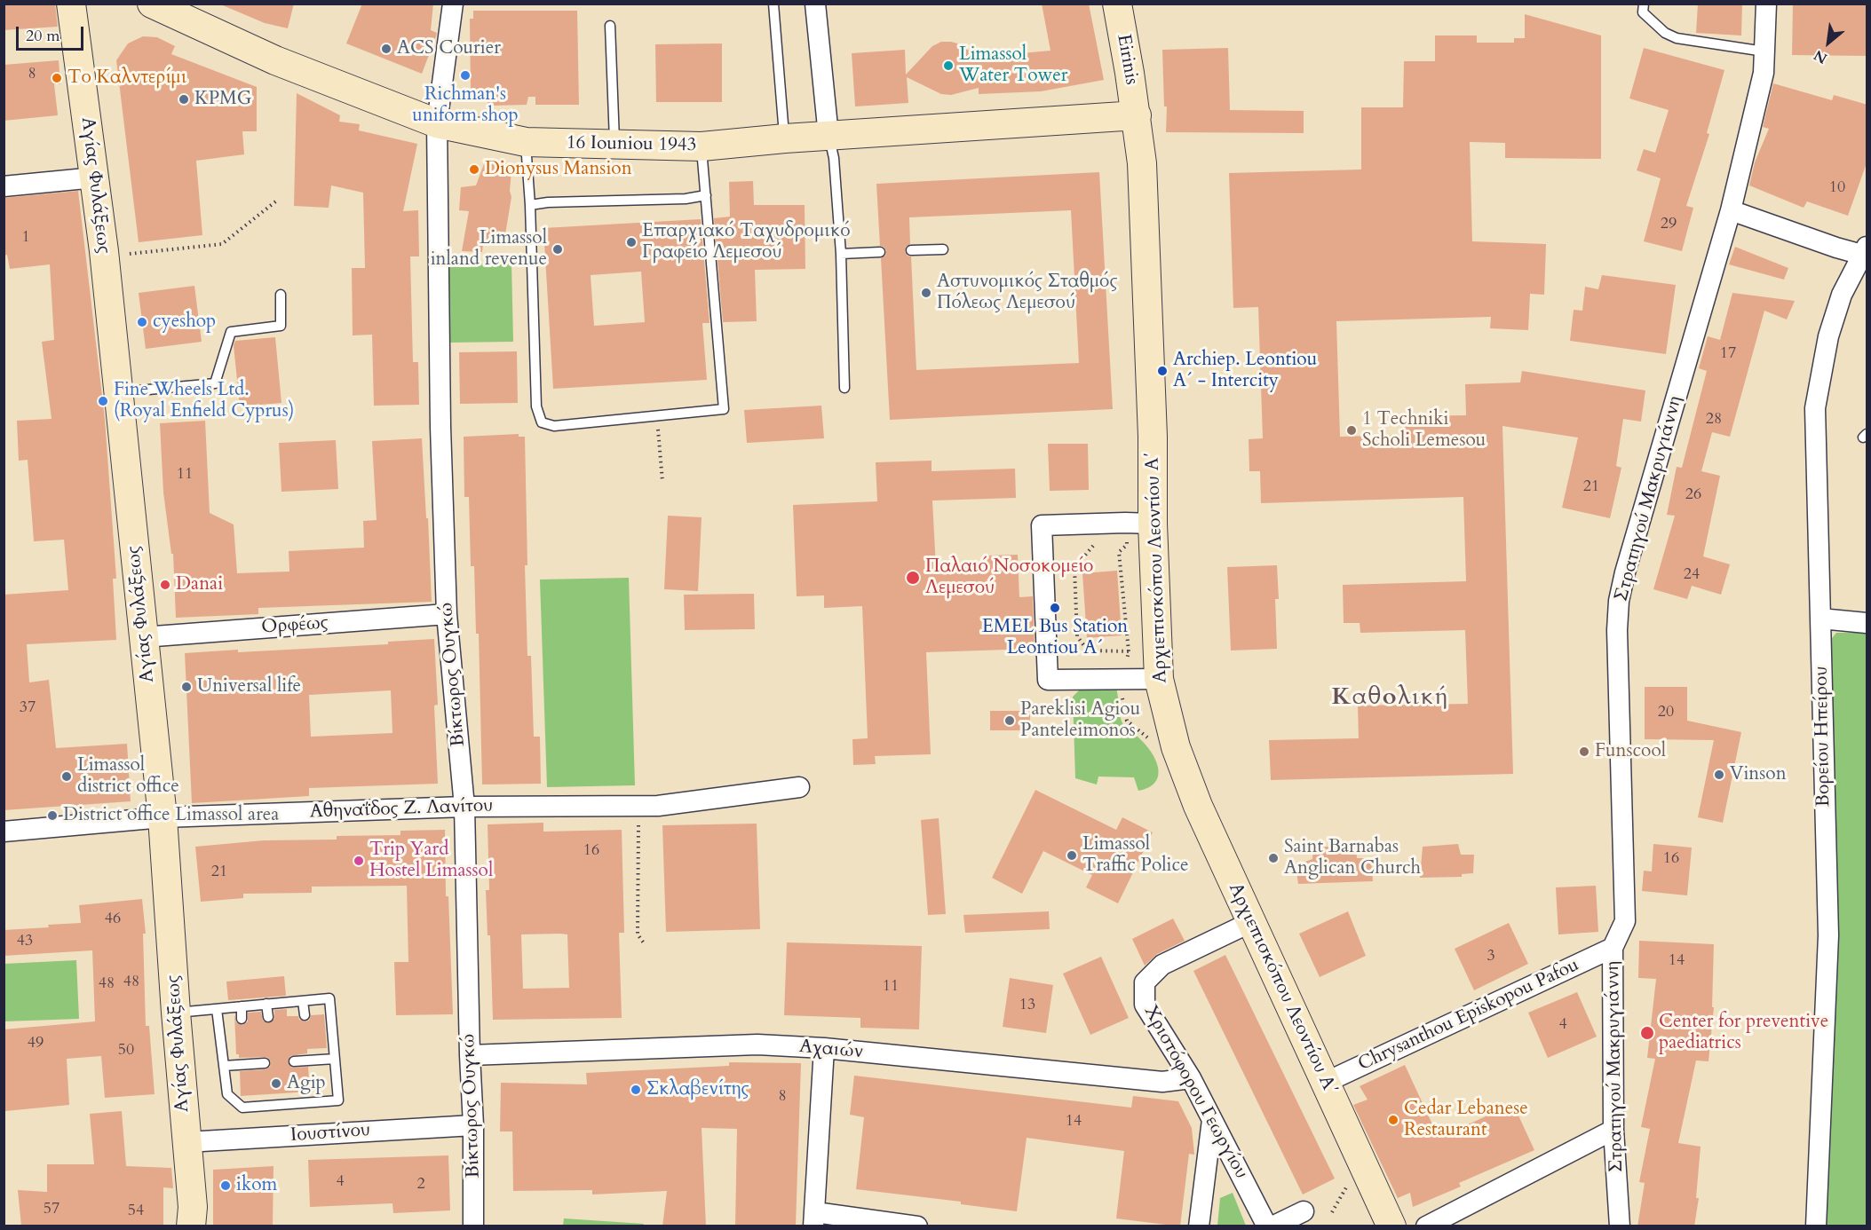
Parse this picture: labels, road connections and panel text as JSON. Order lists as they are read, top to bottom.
{
  "streets": {
    "main road": [
      "Eirinis",
      "16 Iouniou 1943",
      "Αγίας Φυλάξεως",
      "Αρχιεπισκόπου Λεοντίου Α΄"
    ],
    "street": [
      "Στρατηγού Μακρυγιάννη",
      "Ορφέως",
      "Βίκτωρος Ουγκώ",
      "Βορείου Ηπείρου",
      "Αθηναΐδος Ζ. Λανίτου",
      "Chrysanthou Episkopou Pafou",
      "Αχαιών",
      "Χριστόφορου Γεωργίου",
      "Ιουστίνου"
    ]
  },
  "crossings": [
    ["Eirinis", "16 Iouniou 1943"],
    ["Eirinis", "Αρχιεπισκόπου Λεοντίου Α΄"],
    ["16 Iouniou 1943", "Αρχιεπισκόπου Λεοντίου Α΄"],
    ["16 Iouniou 1943", "Βίκτωρος Ουγκώ"],
    ["Αγίας Φυλάξεως", "Ορφέως"],
    ["Αγίας Φυλάξεως", "Αθηναΐδος Ζ. Λανίτου"],
    ["Αγίας Φυλάξεως", "Ιουστίνου"],
    ["Στρατηγού Μακρυγιάννη", "Βορείου Ηπείρου"],
    ["Στρατηγού Μακρυγιάννη", "Chrysanthou Episkopou Pafou"],
    ["Αρχιεπισκόπου Λεοντίου Α΄", "Chrysanthou Episkopou Pafou"],
    ["Αρχιεπισκόπου Λεοντίου Α΄", "Χριστόφορου Γεωργίου"],
    ["Ορφέως", "Βίκτωρος Ουγκώ"],
    ["Βίκτωρος Ουγκώ", "Αθηναΐδος Ζ. Λανίτου"],
    ["Βίκτωρος Ουγκώ", "Αχαιών"],
    ["Βίκτωρος Ουγκώ", "Ιουστίνου"],
    ["Αχαιών", "Χριστόφορου Γεωργίου"]
  ],
  "districts": ["Καθολική"],
  "places": [
    "ACS Courier",
    "Limassol Water Tower",
    "Richman's uniform shop",
    "Το Καλντερίμι",
    "KPMG",
    "Dionysus Mansion",
    "Επαρχιακό Ταχυδρομικό Γραφείο Λεμεσού",
    "Limassol inland revenue",
    "Αστυνομικός Σταθμός Πόλεως Λεμεσού",
    "cyeshop",
    "Archiep. Leontiou A´ - Intercity",
    "Fine Wheels Ltd. (Royal Enfield Cyprus)",
    "1 Techniki Scholi Lemesou",
    "Παλαιό Νοσοκομείο Λεμεσού",
    "Danai",
    "EMEL Bus Station Leontiou A´",
    "Universal life",
    "Pareklisi Agiou Panteleimonos",
    "Funscool",
    "Vinson",
    "Limassol district office",
    "District office Limassol area",
    "Limassol Traffic Police",
    "Saint Barnabas Anglican Church",
    "Trip Yard Hostel Limassol",
    "Center for preventive paediatrics",
    "Agip",
    "Σκλαβενίτης",
    "Cedar Lebanese Restaurant",
    "ikom"
  ],
  "house_numbers": [
    "8",
    "10",
    "29",
    "1",
    "17",
    "28",
    "11",
    "21",
    "26",
    "24",
    "37",
    "20",
    "16",
    "16",
    "21",
    "46",
    "43",
    "3",
    "14",
    "48",
    "48",
    "11",
    "13",
    "4",
    "49",
    "50",
    "8",
    "14",
    "4",
    "2",
    "57",
    "54"
  ],
  "scale_bar": "20 m",
  "north": "bottom left"
}
